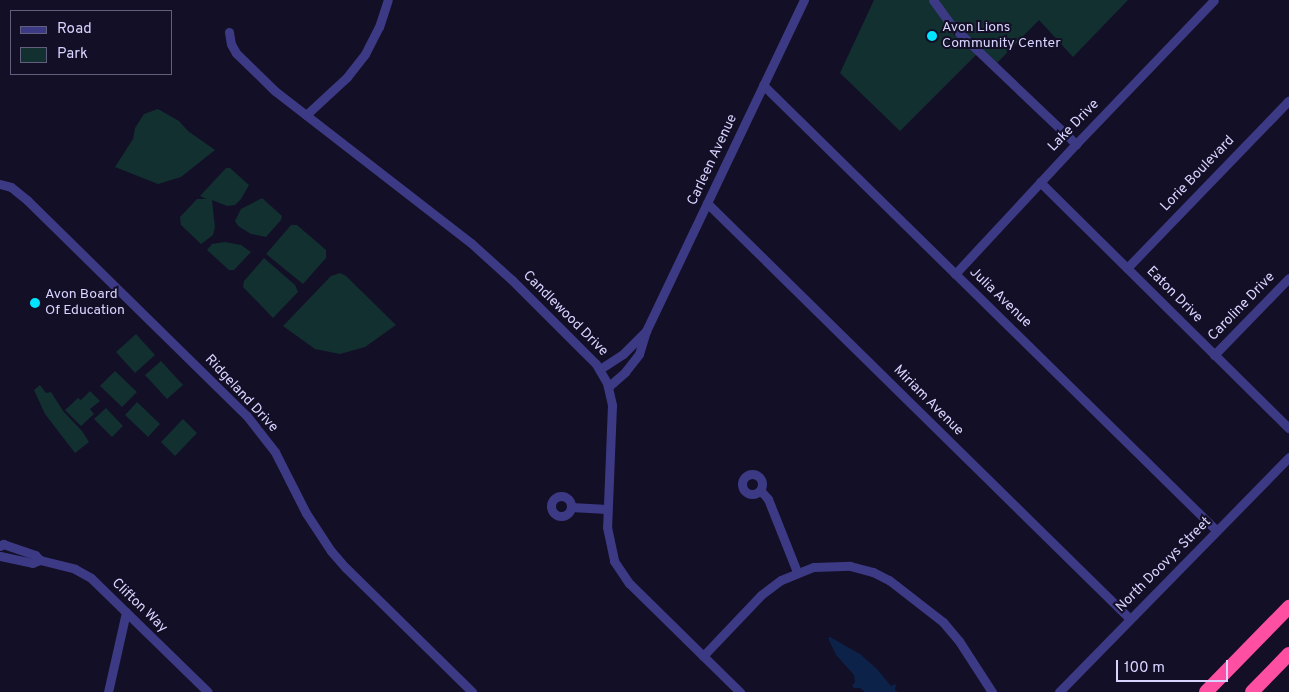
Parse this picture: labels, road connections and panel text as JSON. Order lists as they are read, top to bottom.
{
  "streets": {
    "street": [
      "Lake Drive",
      "Carleen Avenue",
      "Lorie Boulevard",
      "Eaton Drive",
      "Julia Avenue",
      "Caroline Drive",
      "Candlewood Drive",
      "Ridgeland Drive",
      "Miriam Avenue",
      "North Doovys Street",
      "Clifton Way"
    ]
  },
  "crossings": [
    ["Lake Drive", "Eaton Drive"],
    ["Lake Drive", "Julia Avenue"],
    ["Carleen Avenue", "Julia Avenue"],
    ["Carleen Avenue", "Candlewood Drive"],
    ["Carleen Avenue", "Miriam Avenue"],
    ["Lorie Boulevard", "Eaton Drive"],
    ["Eaton Drive", "Caroline Drive"],
    ["Julia Avenue", "North Doovys Street"],
    ["Miriam Avenue", "North Doovys Street"]
  ],
  "places": ["Avon Lions Community Center", "Avon Board Of Education"],
  "legend": ["Road", "Park"],
  "scale_bar": "100 m"
}
